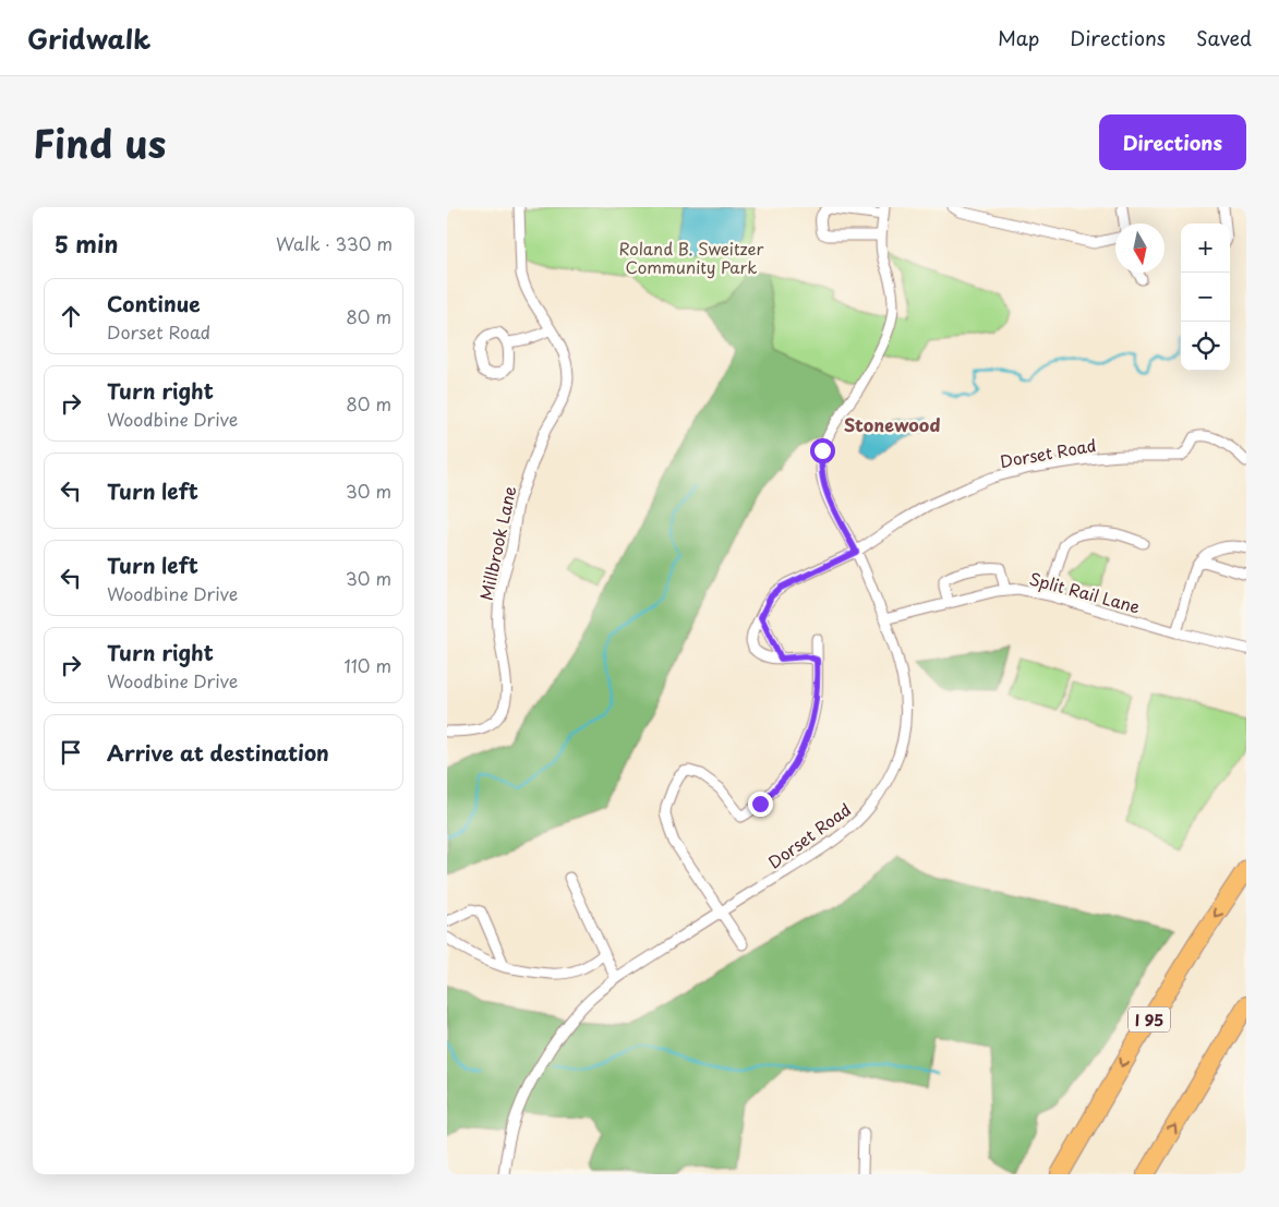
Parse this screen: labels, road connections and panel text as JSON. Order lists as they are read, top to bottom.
{
  "streets": {
    "highway": ["I 95"],
    "street": ["Dorset Road", "Millbrook Lane", "Split Rail Lane"]
  },
  "crossings": [
    ["Dorset Road", "Split Rail Lane"]
  ],
  "districts": ["Stonewood"],
  "parks": ["Roland B. Sweitzer Community Park"],
  "north": "bottom",
  "page": {
    "header": "Gridwalk",
    "nav": ["Map", "Directions", "Saved"],
    "title": "Find us",
    "buttons": "Directions",
    "heading": ["5 min", "Walk · 330 m"],
    "map_buttons": ["+", "−"],
    "list": [
      ["Continue", "Dorset Road", "80 m"],
      ["Turn right", "Woodbine Drive", "80 m"],
      ["Turn left", "30 m"],
      ["Turn left", "Woodbine Drive", "30 m"],
      ["Turn right", "Woodbine Drive", "110 m"],
      "Arrive at destination"
    ]
  }
}
